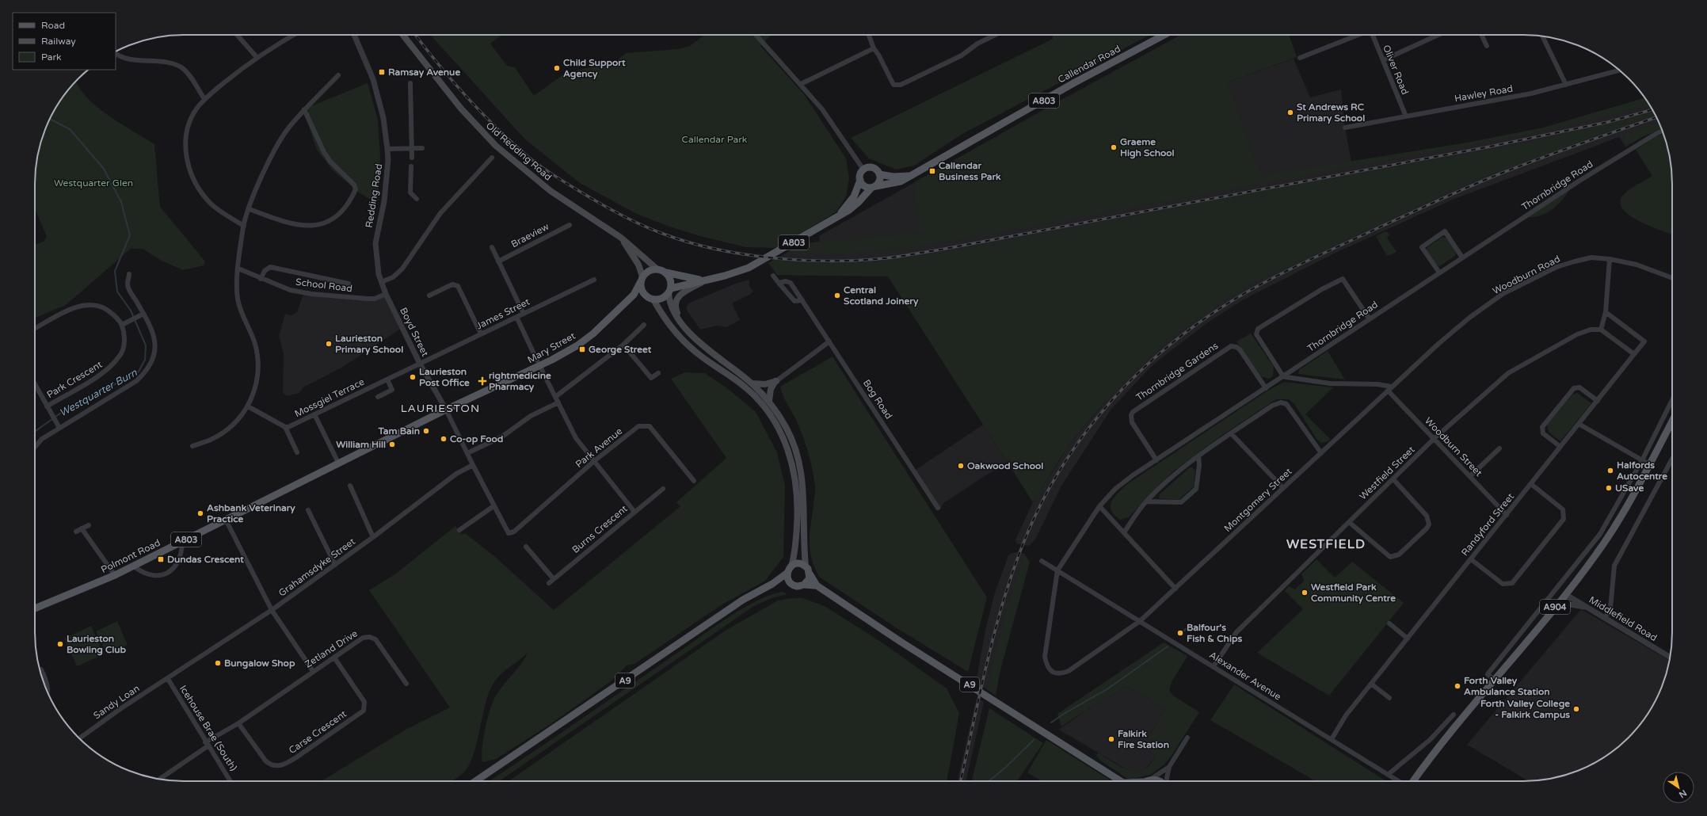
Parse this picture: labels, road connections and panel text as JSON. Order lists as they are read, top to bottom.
{
  "streets": {
    "main road": [
      "Callendar Road",
      "A803",
      "Old Redding Road",
      "Mary Street",
      "Polmont Road",
      "A904",
      "A9"
    ],
    "street": [
      "Oliver Road",
      "Hawley Road",
      "Thornbridge Road",
      "Redding Road",
      "Braeview",
      "Woodburn Road",
      "School Road",
      "James Street",
      "Boyd Street",
      "Thornbridge Gardens",
      "Park Crescent",
      "Mossgiel Terrace",
      "Bog Road",
      "Woodburn Street",
      "Park Avenue",
      "Westfield Street",
      "Montgomery Street",
      "Randyford Street",
      "Burns Crescent",
      "Grahamsdyke Street",
      "Middlefield Road",
      "Zetland Drive",
      "Alexander Avenue",
      "Sandy Loan",
      "Icehouse Brae (South)",
      "Carse Crescent"
    ]
  },
  "crossings": [
    ["Callendar Road", "A803"],
    ["Oliver Road", "Hawley Road"],
    ["A803", "Old Redding Road"],
    ["A803", "Mary Street"],
    ["Old Redding Road", "Mary Street"],
    ["Thornbridge Road", "Thornbridge Gardens"],
    ["Thornbridge Road", "Montgomery Street"],
    ["Thornbridge Road", "Alexander Avenue"],
    ["Redding Road", "School Road"],
    ["Redding Road", "Boyd Street"],
    ["Woodburn Road", "Woodburn Street"],
    ["Woodburn Road", "Montgomery Street"],
    ["School Road", "Boyd Street"],
    ["James Street", "Boyd Street"],
    ["James Street", "Mossgiel Terrace"],
    ["Boyd Street", "Mary Street"],
    ["Boyd Street", "Mossgiel Terrace"],
    ["Mary Street", "Polmont Road"],
    ["Woodburn Street", "Westfield Street"],
    ["Woodburn Street", "Montgomery Street"],
    ["Woodburn Street", "Randyford Street"],
    ["Westfield Street", "Alexander Avenue"],
    ["Montgomery Street", "Alexander Avenue"],
    ["Randyford Street", "Alexander Avenue"],
    ["Grahamsdyke Street", "Sandy Loan"],
    ["Grahamsdyke Street", "Icehouse Brae (South)"],
    ["A904", "Middlefield Road"],
    ["Zetland Drive", "Icehouse Brae (South)"],
    ["Zetland Drive", "Carse Crescent"],
    ["Sandy Loan", "Icehouse Brae (South)"]
  ],
  "districts": ["LAURIESTON", "WESTFIELD"],
  "water": ["Westquarter Burn"],
  "parks": ["Callendar Park", "Westquarter Glen"],
  "places": {
    "other": [
      "Child Support Agency",
      "St Andrews RC Primary School",
      "Graeme High School",
      "Central Scotland Joinery",
      "Laurieston Primary School",
      "Laurieston Post Office",
      "Tam Bain",
      "Co-op Food",
      "William Hill",
      "Oakwood School",
      "Halfords Autocentre",
      "USave",
      "Ashbank Veterinary Practice",
      "Westfield Park Community Centre",
      "Balfour's Fish & Chips",
      "Laurieston Bowling Club",
      "Bungalow Shop",
      "Forth Valley Ambulance Station",
      "Forth Valley College - Falkirk Campus",
      "Falkirk Fire Station"
    ],
    "transit": [
      "Ramsay Avenue",
      "Callendar Business Park",
      "George Street",
      "Dundas Crescent"
    ],
    "health": ["rightmedicine Pharmacy"]
  },
  "legend": ["Road", "Railway", "Park"],
  "north": "bottom right"
}
